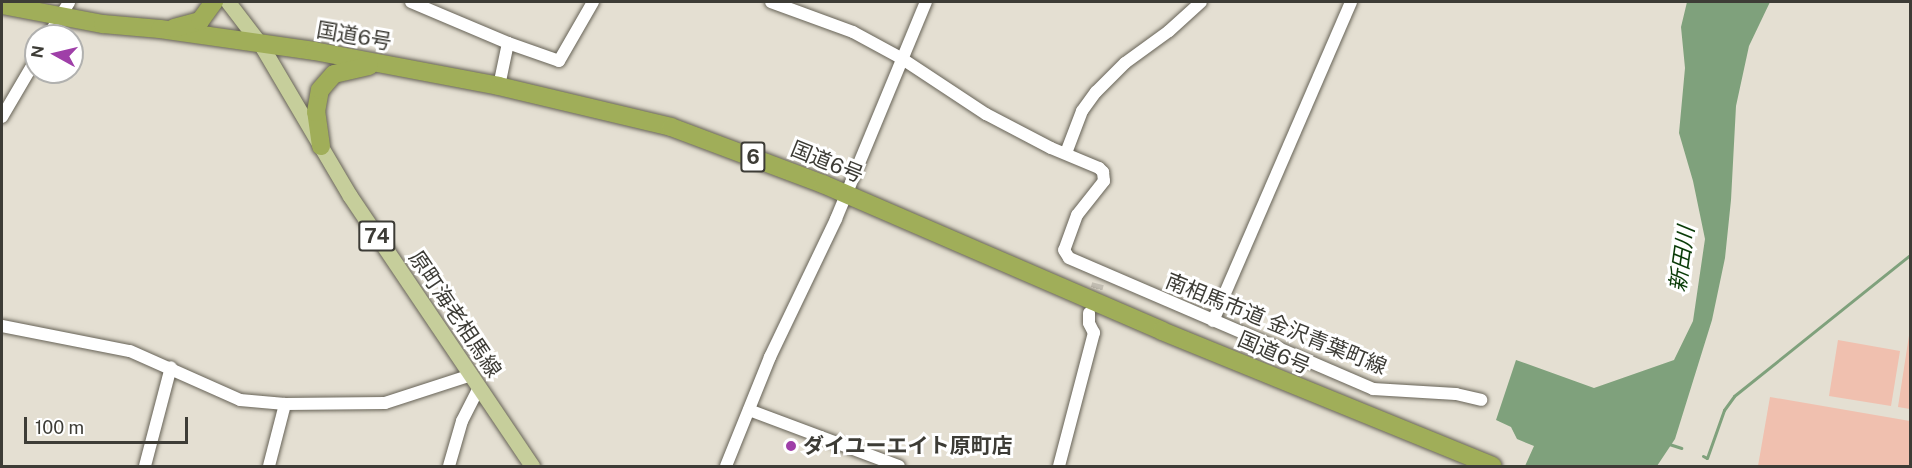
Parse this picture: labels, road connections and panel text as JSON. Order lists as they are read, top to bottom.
{
  "streets": {
    "highway": ["国道6号", "6"],
    "main road": ["74", "原町海老相馬線"],
    "street": ["南相馬市道 金沢青葉町線"]
  },
  "crossings": [
    ["国道6号", "原町海老相馬線"]
  ],
  "water": ["新田川"],
  "places": ["ダイユーエイト原町店"],
  "scale_bar": "100 m",
  "north": "left"
}
